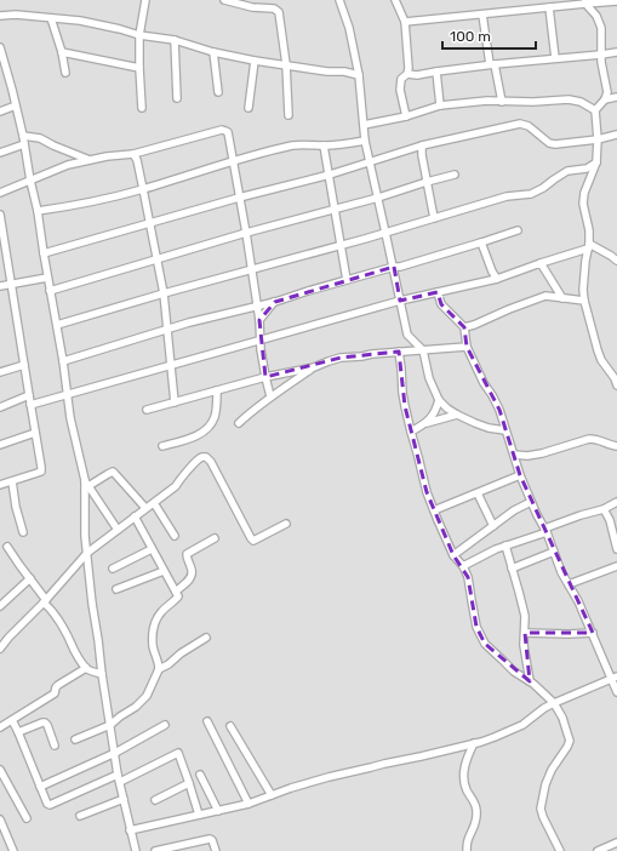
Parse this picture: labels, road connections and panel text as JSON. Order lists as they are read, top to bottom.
{
  "scale_bar": "100 m"
}
